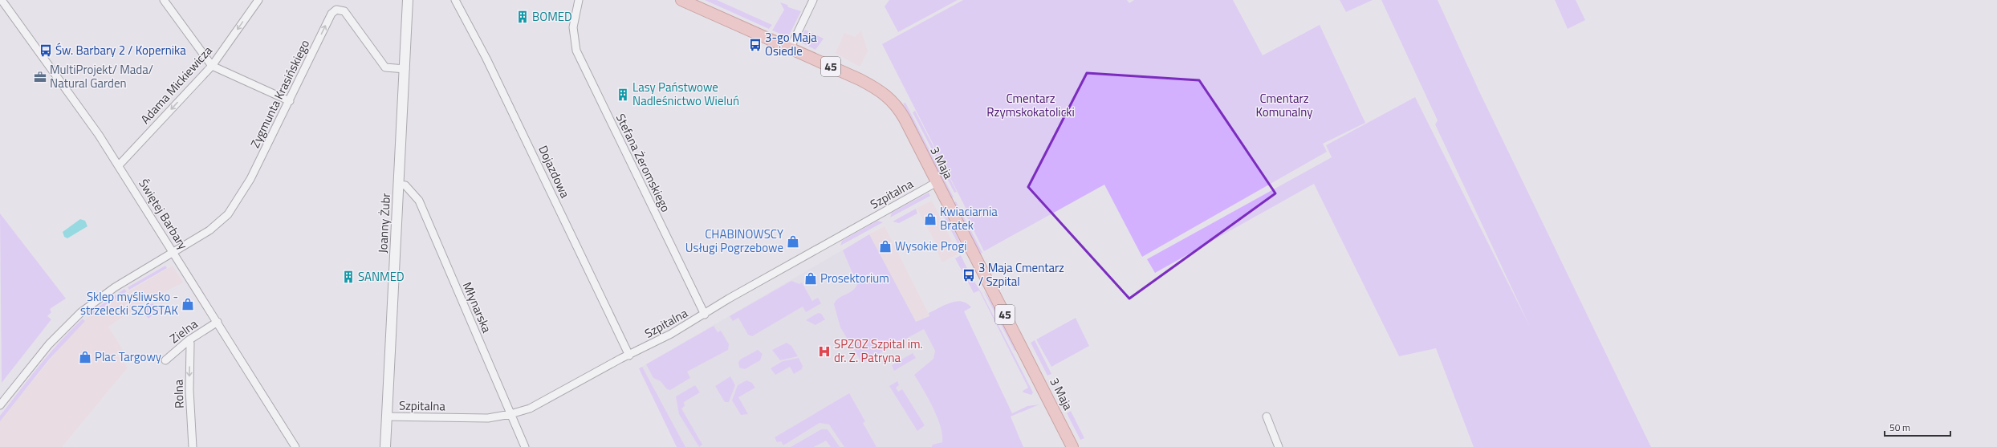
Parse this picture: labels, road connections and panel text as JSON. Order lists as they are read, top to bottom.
{
  "streets": {
    "main road": ["45", "3 Maja"],
    "street": [
      "Adama Mickiewicza",
      "Zygmunta Krasińskiego",
      "Stefana Żeromskiego",
      "Dojazdowa",
      "Szpitalna",
      "Świętej Barbary",
      "Joanny Żubr",
      "Młynarska",
      "Zielna",
      "Rolna"
    ]
  },
  "crossings": [
    ["Adama Mickiewicza", "Świętej Barbary"],
    ["Zygmunta Krasińskiego", "Świętej Barbary"],
    ["Zygmunta Krasińskiego", "Joanny Żubr"],
    ["Stefana Żeromskiego", "Szpitalna"],
    ["3 Maja", "Szpitalna"],
    ["Dojazdowa", "Szpitalna"],
    ["Szpitalna", "Joanny Żubr"],
    ["Szpitalna", "Młynarska"],
    ["Świętej Barbary", "Zielna"],
    ["Joanny Żubr", "Młynarska"],
    ["Zielna", "Rolna"]
  ],
  "one_way": ["Adama Mickiewicza", "Rolna"],
  "parks": ["Cmentarz Rzymskokatolicki", "Cmentarz Komunalny"],
  "places": {
    "building": ["BOMED", "Lasy Państwowe Nadleśnictwo Wieluń", "SANMED"],
    "bus stop": ["3-go Maja Osiedle", "Św. Barbary 2 / Kopernika", "3 Maja Cmentarz / Szpital"],
    "office": ["MultiProjekt/ Mada/ Natural Garden"],
    "shop": [
      "Kwiaciarnia Bratek",
      "CHABINOWSCY Usługi Pogrzebowe",
      "Wysokie Progi",
      "Prosektorium",
      "Sklep myśliwsko - strzelecki SZÓSTAK",
      "Plac Targowy"
    ],
    "hospital": ["SPZOZ Szpital im. dr. Z. Patryna"]
  },
  "scale_bar": "50 m"
}
